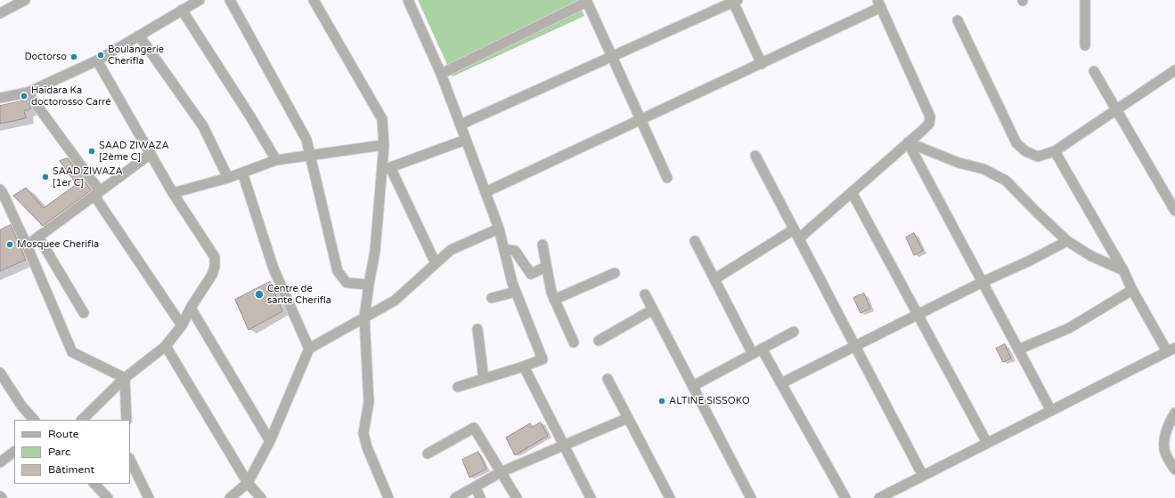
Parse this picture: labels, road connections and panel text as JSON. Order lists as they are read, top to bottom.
{
  "places": [
    "Boulangerie Cherifla",
    "Doctorso",
    "Haïdara Ka doctorosso Carré",
    "SAAD ZIWAZA [2ème C]",
    "SAAD ZIWAZA [1er C]",
    "Mosquee Cherifla",
    "Centre de sante Cherifla",
    "ALTINE SISSOKO"
  ],
  "legend": ["Route", "Parc", "Bâtiment"]
}
